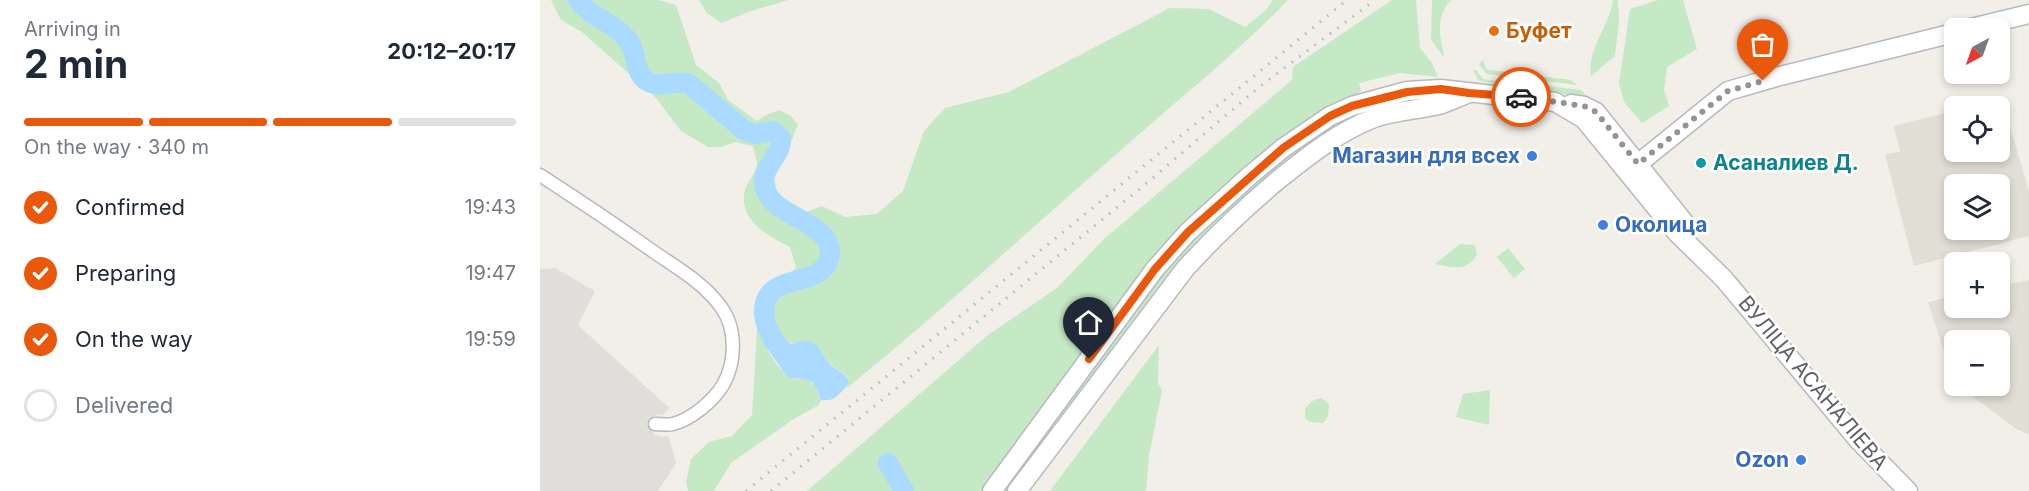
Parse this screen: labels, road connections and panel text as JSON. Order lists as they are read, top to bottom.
{
  "streets": {
    "main road": ["ВУЛІЦА АСАНАЛІЕВА"]
  },
  "places": [
    "Буфет",
    "Магазин для всех",
    "Асаналиев Д.",
    "Околица",
    "Ozon"
  ],
  "north": "bottom left",
  "page": {
    "heading": ["2 min", "Arriving in", "20:12–20:17"],
    "map_buttons": ["+", "−"],
    "bar": "On the way · 340 m",
    "list": [
      ["Confirmed", "19:43"],
      ["Preparing", "19:47"],
      ["On the way", "19:59"],
      "Delivered"
    ]
  }
}
